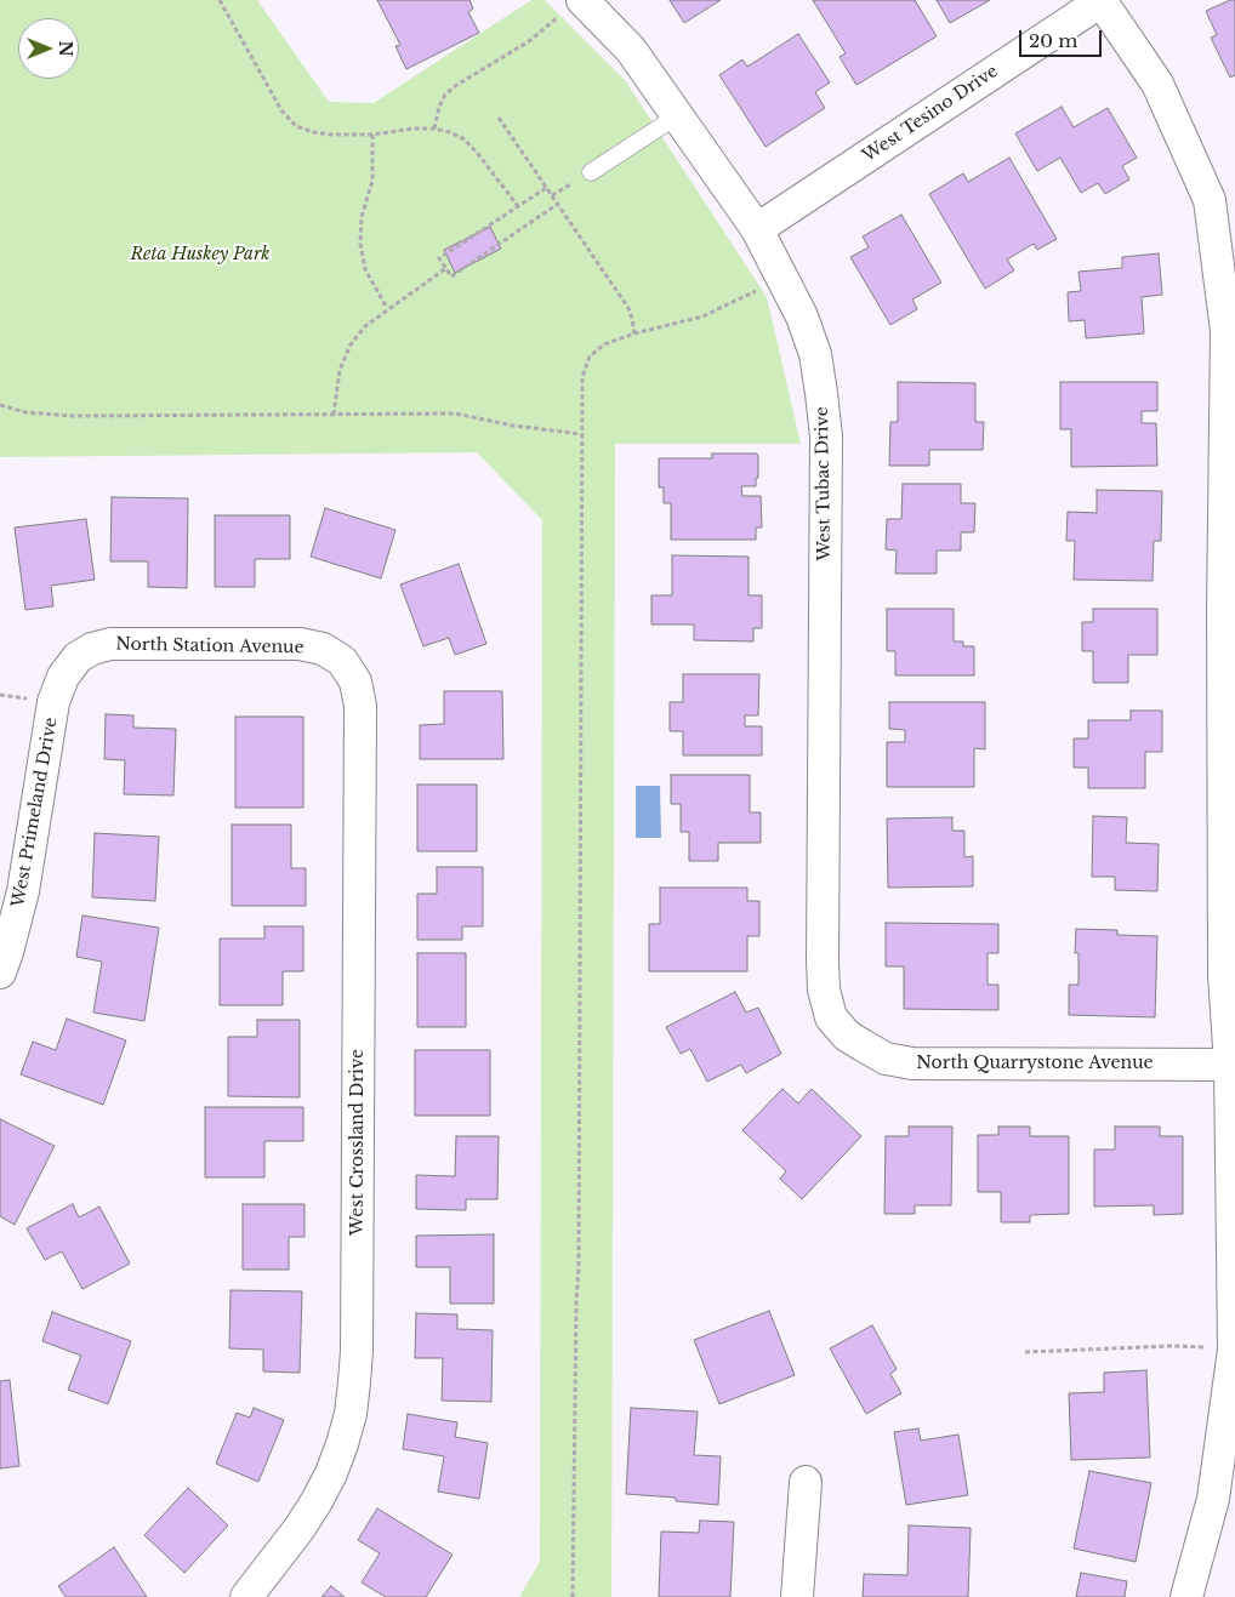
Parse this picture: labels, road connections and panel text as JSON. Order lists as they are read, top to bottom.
{
  "streets": {
    "street": [
      "West Tesino Drive",
      "West Tubac Drive",
      "North Station Avenue",
      "West Primeland Drive",
      "North Quarrystone Avenue",
      "West Crossland Drive"
    ]
  },
  "crossings": [
    ["West Tesino Drive", "West Tubac Drive"],
    ["West Tubac Drive", "North Quarrystone Avenue"],
    ["North Station Avenue", "West Primeland Drive"],
    ["North Station Avenue", "West Crossland Drive"]
  ],
  "parks": ["Reta Huskey Park"],
  "scale_bar": "20 m",
  "north": "right"
}
